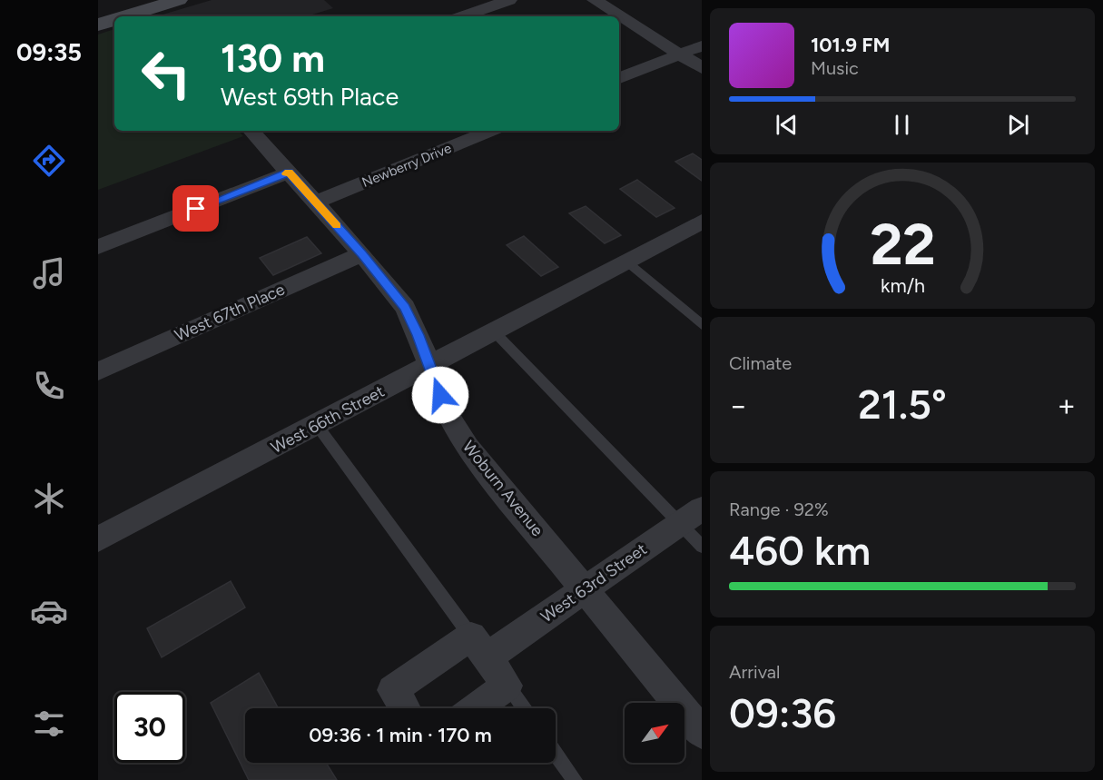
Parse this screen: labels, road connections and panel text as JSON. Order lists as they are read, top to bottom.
{
  "streets": {
    "street": [
      "Newberry Drive",
      "West 67th Place",
      "West 66th Street",
      "Woburn Avenue",
      "West 63rd Street"
    ]
  },
  "crossings": [
    ["Newberry Drive", "Woburn Avenue"],
    ["West 67th Place", "Woburn Avenue"],
    ["West 66th Street", "Woburn Avenue"],
    ["Woburn Avenue", "West 63rd Street"]
  ],
  "north": "top right",
  "page": {
    "tabs": "09:35",
    "turn": ["130 m", "West 69th Place"],
    "song": ["101.9 FM", "Music"],
    "tile": [
      "Climate",
      ["Range · 92%", "460 km"],
      ["Arrival", "09:36"]
    ],
    "heat": ["−", "21.5°", "+"],
    "limit": "30",
    "trip": "09:36 · 1 min · 170 m",
    "gauge": ["22", "km/h"]
  }
}
